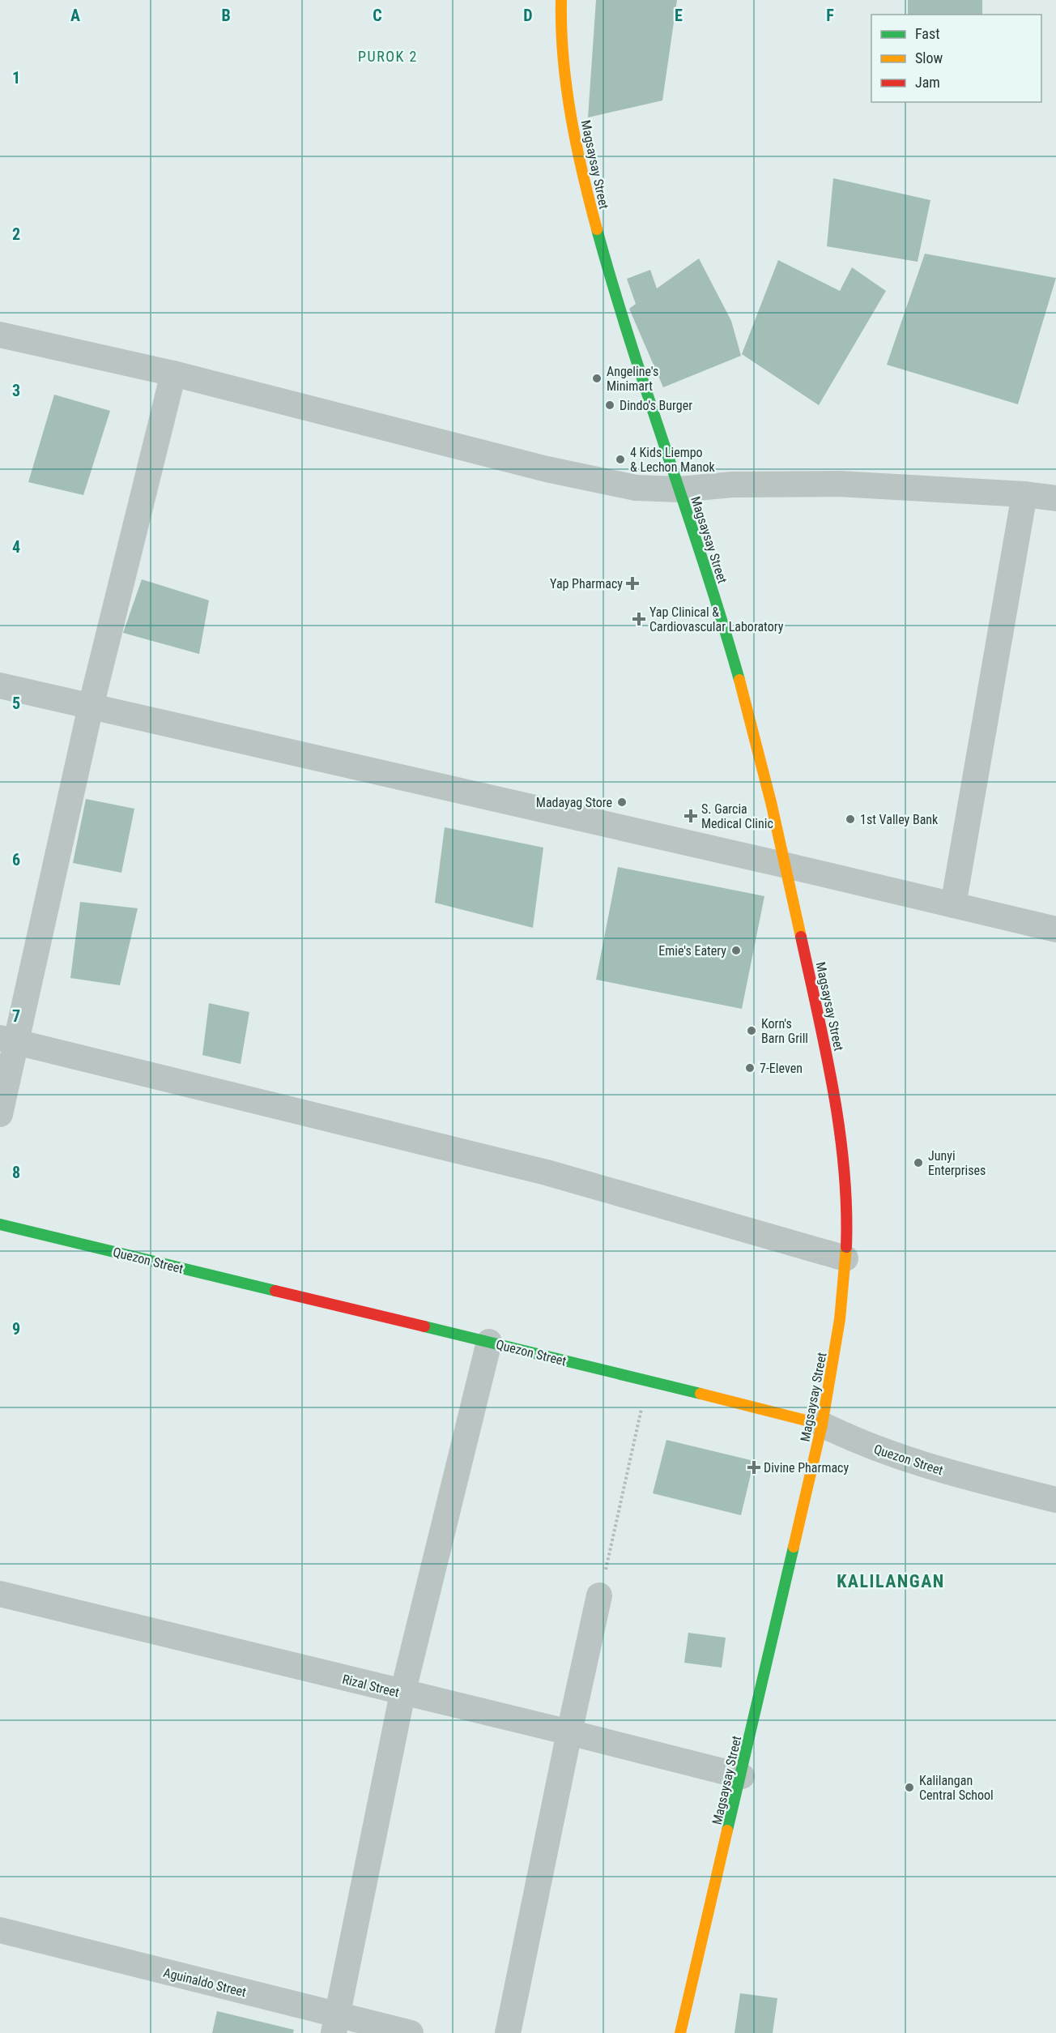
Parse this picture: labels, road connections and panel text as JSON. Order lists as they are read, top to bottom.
{
  "streets": {
    "main road": ["Magsaysay Street", "Quezon Street"],
    "street": ["Rizal Street", "Aguinaldo Street"]
  },
  "crossings": [
    ["Magsaysay Street", "Quezon Street"],
    ["Magsaysay Street", "Rizal Street"]
  ],
  "districts": ["PUROK 2", "KALILANGAN"],
  "places": {
    "other": [
      "Angeline's Minimart",
      "Dindo's Burger",
      "4 Kids Liempo & Lechon Manok",
      "Madayag Store",
      "1st Valley Bank",
      "Emie's Eatery",
      "Korn's Barn Grill",
      "7-Eleven",
      "Junyi Enterprises",
      "Kalilangan Central School"
    ],
    "health": [
      "Yap Pharmacy",
      "Yap Clinical & Cardiovascular Laboratory",
      "S. Garcia Medical Clinic",
      "Divine Pharmacy"
    ]
  },
  "legend": ["Fast", "Slow", "Jam"],
  "grid": {
    "columns": [
      "A",
      "B",
      "C",
      "D",
      "E",
      "F"
    ],
    "rows": [
      "1",
      "2",
      "3",
      "4",
      "5",
      "6",
      "7",
      "8",
      "9"
    ]
  }
}
